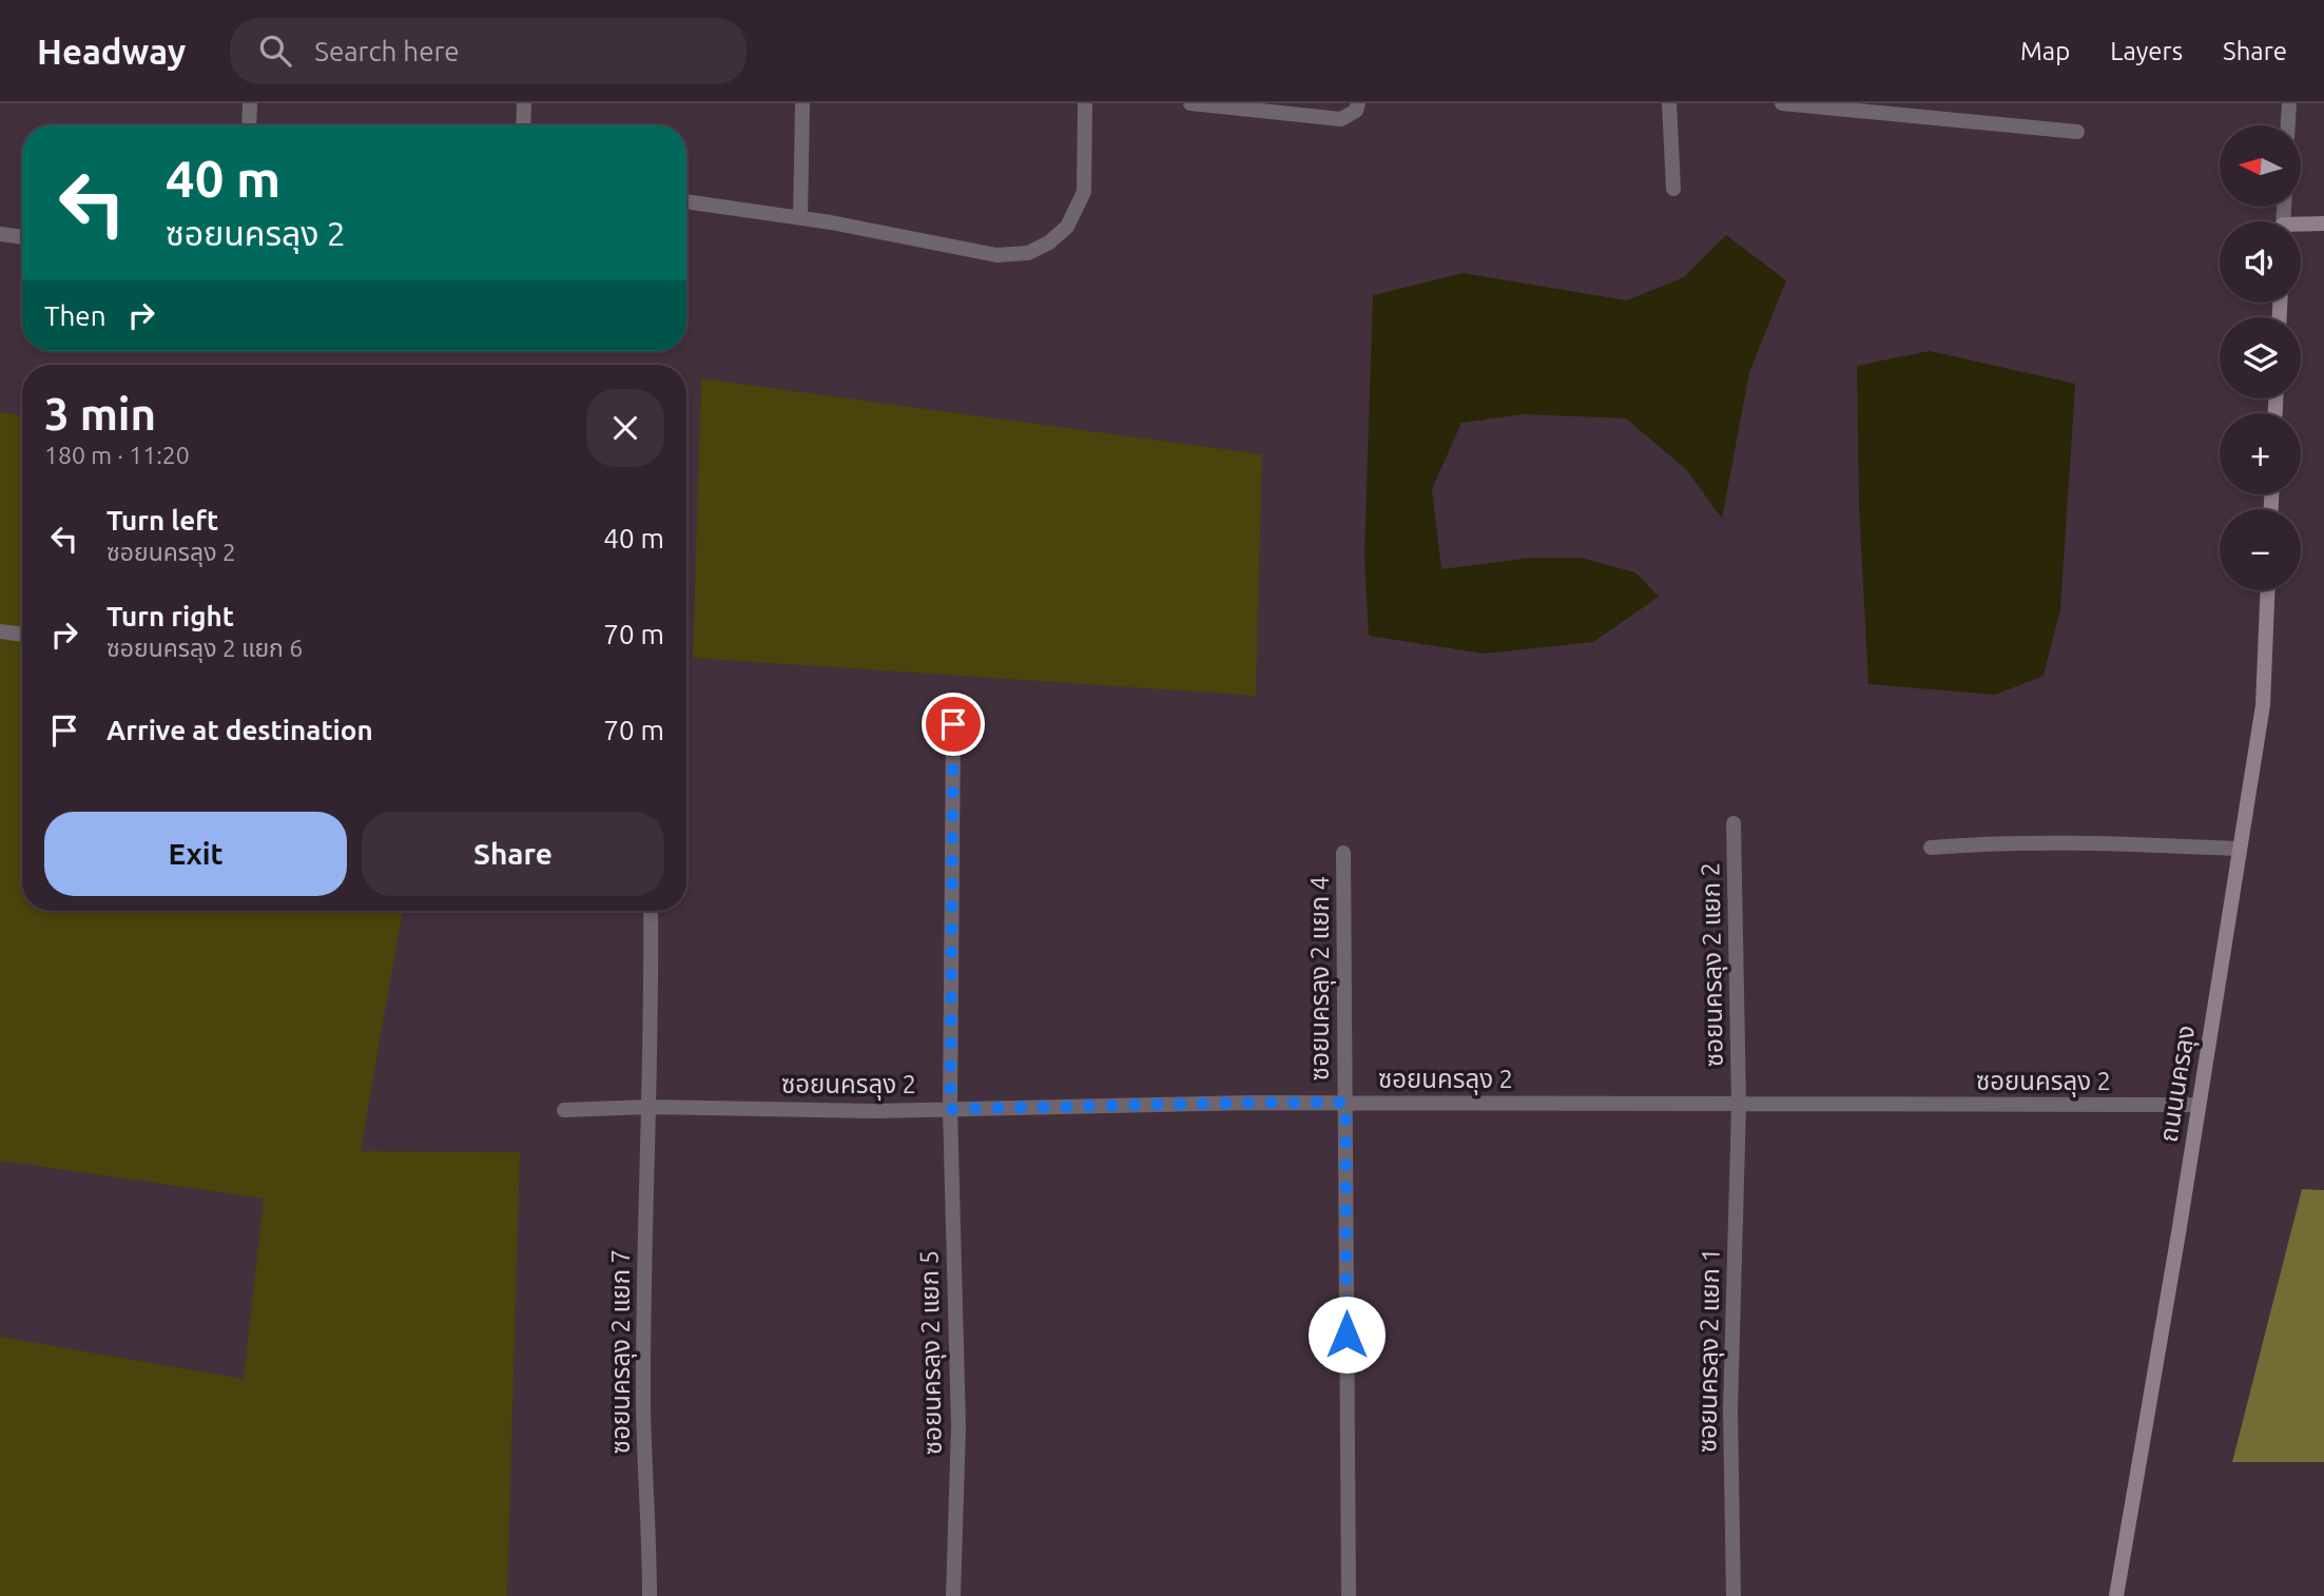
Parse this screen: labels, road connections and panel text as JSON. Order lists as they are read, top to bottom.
{
  "streets": {
    "street": [
      "ซอยนครลุง 2 แยก 2",
      "ซอยนครลุง 2 แยก 4",
      "ซอยนครลุง 2",
      "ถนนนครลุง",
      "ซอยนครลุง 2 แยก 1",
      "ซอยนครลุง 2 แยก 7",
      "ซอยนครลุง 2 แยก 5"
    ]
  },
  "crossings": [
    ["ซอยนครลุง 2 แยก 2", "ซอยนครลุง 2"],
    ["ซอยนครลุง 2 แยก 2", "ซอยนครลุง 2 แยก 1"],
    ["ซอยนครลุง 2 แยก 4", "ซอยนครลุง 2"],
    ["ซอยนครลุง 2", "ถนนนครลุง"],
    ["ซอยนครลุง 2", "ซอยนครลุง 2 แยก 1"],
    ["ซอยนครลุง 2", "ซอยนครลุง 2 แยก 7"],
    ["ซอยนครลุง 2", "ซอยนครลุง 2 แยก 5"]
  ],
  "north": "left",
  "page": {
    "header": "Headway",
    "search": "Search here",
    "nav": ["Map", "Layers", "Share"],
    "map_buttons": ["+", "−"],
    "turn": ["40 m", "ซอยนครลุง 2"],
    "then": "Then",
    "heading": ["3 min", "180 m · 11:20"],
    "list": [
      {
        "name": "Turn left",
        "note": "ซอยนครลุง 2",
        "value": "40 m"
      },
      {
        "name": "Turn right",
        "note": "ซอยนครลุง 2 แยก 6",
        "value": "70 m"
      },
      {
        "name": "Arrive at destination",
        "value": "70 m"
      }
    ],
    "buttons": ["Exit", "Share"]
  }
}
